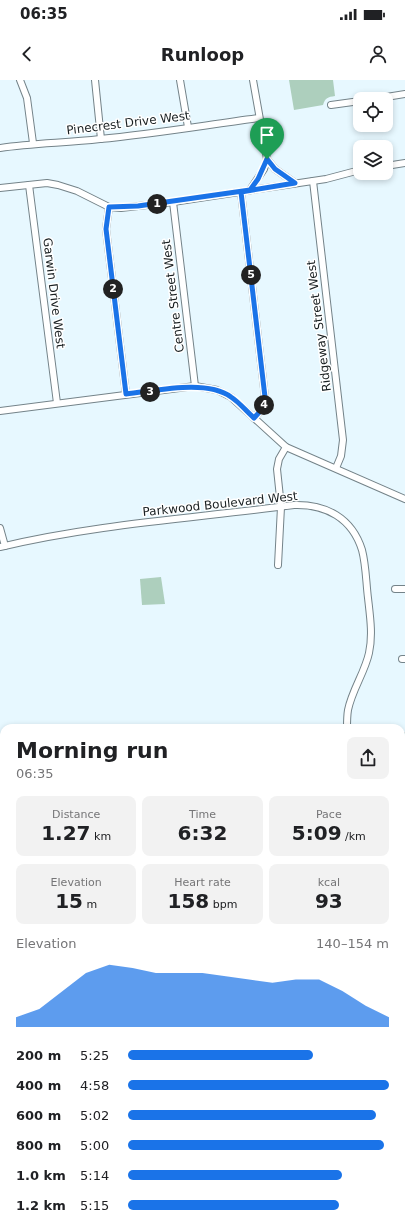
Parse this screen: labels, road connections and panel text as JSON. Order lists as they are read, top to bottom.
{
  "streets": {
    "street": [
      "Pinecrest Drive West",
      "Garwin Drive West",
      "Centre Street West",
      "Ridgeway Street West",
      "Parkwood Boulevard West"
    ]
  },
  "page": {
    "status": "06:35",
    "header": "Runloop",
    "pins": [
      "1",
      "5",
      "2",
      "3",
      "4"
    ],
    "heading": ["Morning run", "06:35"],
    "stats": [
      ["Distance", "1.27 km"],
      ["Time", "6:32"],
      ["Pace", "5:09 /km"],
      ["Elevation", "15 m"],
      ["Heart rate", "158 bpm"],
      ["kcal", "93"]
    ],
    "chart": ["Elevation", "140–154 m"],
    "list": [
      {
        "name": "200 m",
        "note": "5:25"
      },
      {
        "name": "400 m",
        "note": "4:58"
      },
      {
        "name": "600 m",
        "note": "5:02"
      },
      {
        "name": "800 m",
        "note": "5:00"
      },
      {
        "name": "1.0 km",
        "note": "5:14"
      },
      {
        "name": "1.2 km",
        "note": "5:15"
      }
    ]
  }
}
